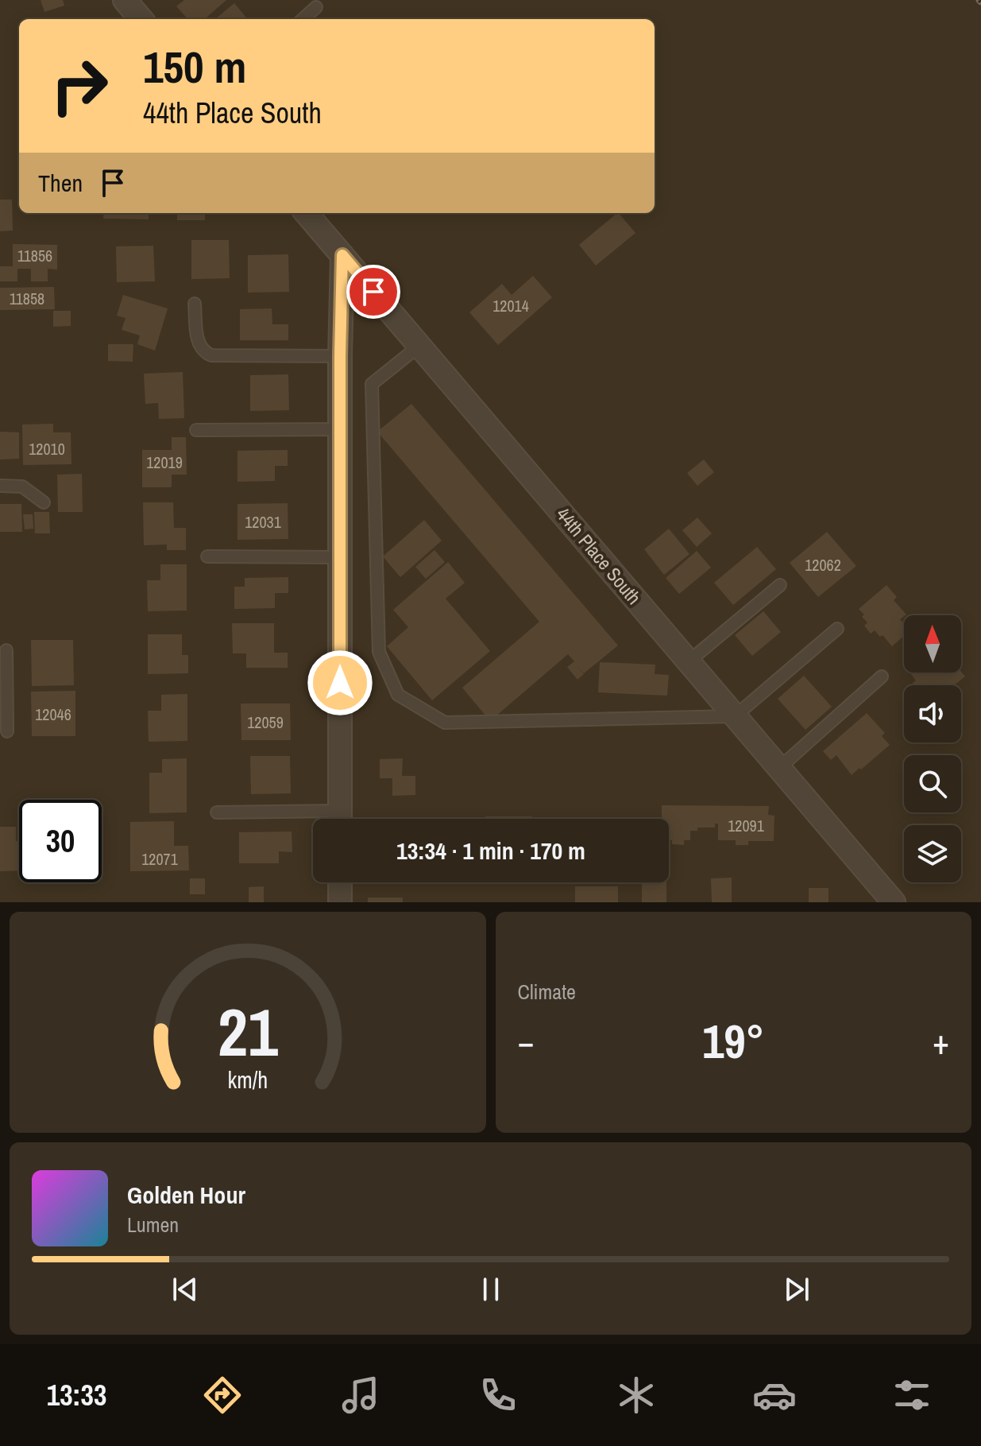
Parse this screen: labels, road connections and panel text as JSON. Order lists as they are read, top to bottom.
{
  "streets": {
    "street": ["44th Place South"]
  },
  "house_numbers": [
    "11856",
    "11858",
    "12014",
    "12010",
    "12019",
    "12031",
    "12062",
    "12046",
    "12059",
    "12091",
    "12071"
  ],
  "north": "top",
  "page": {
    "turn": ["150 m", "44th Place South"],
    "then": "Then",
    "limit": "30",
    "trip": "13:34 · 1 min · 170 m",
    "tile": "Climate",
    "heat": ["−", "19°", "+"],
    "song": ["Golden Hour", "Lumen"],
    "tabs": "13:33",
    "gauge": ["21", "km/h"]
  }
}
